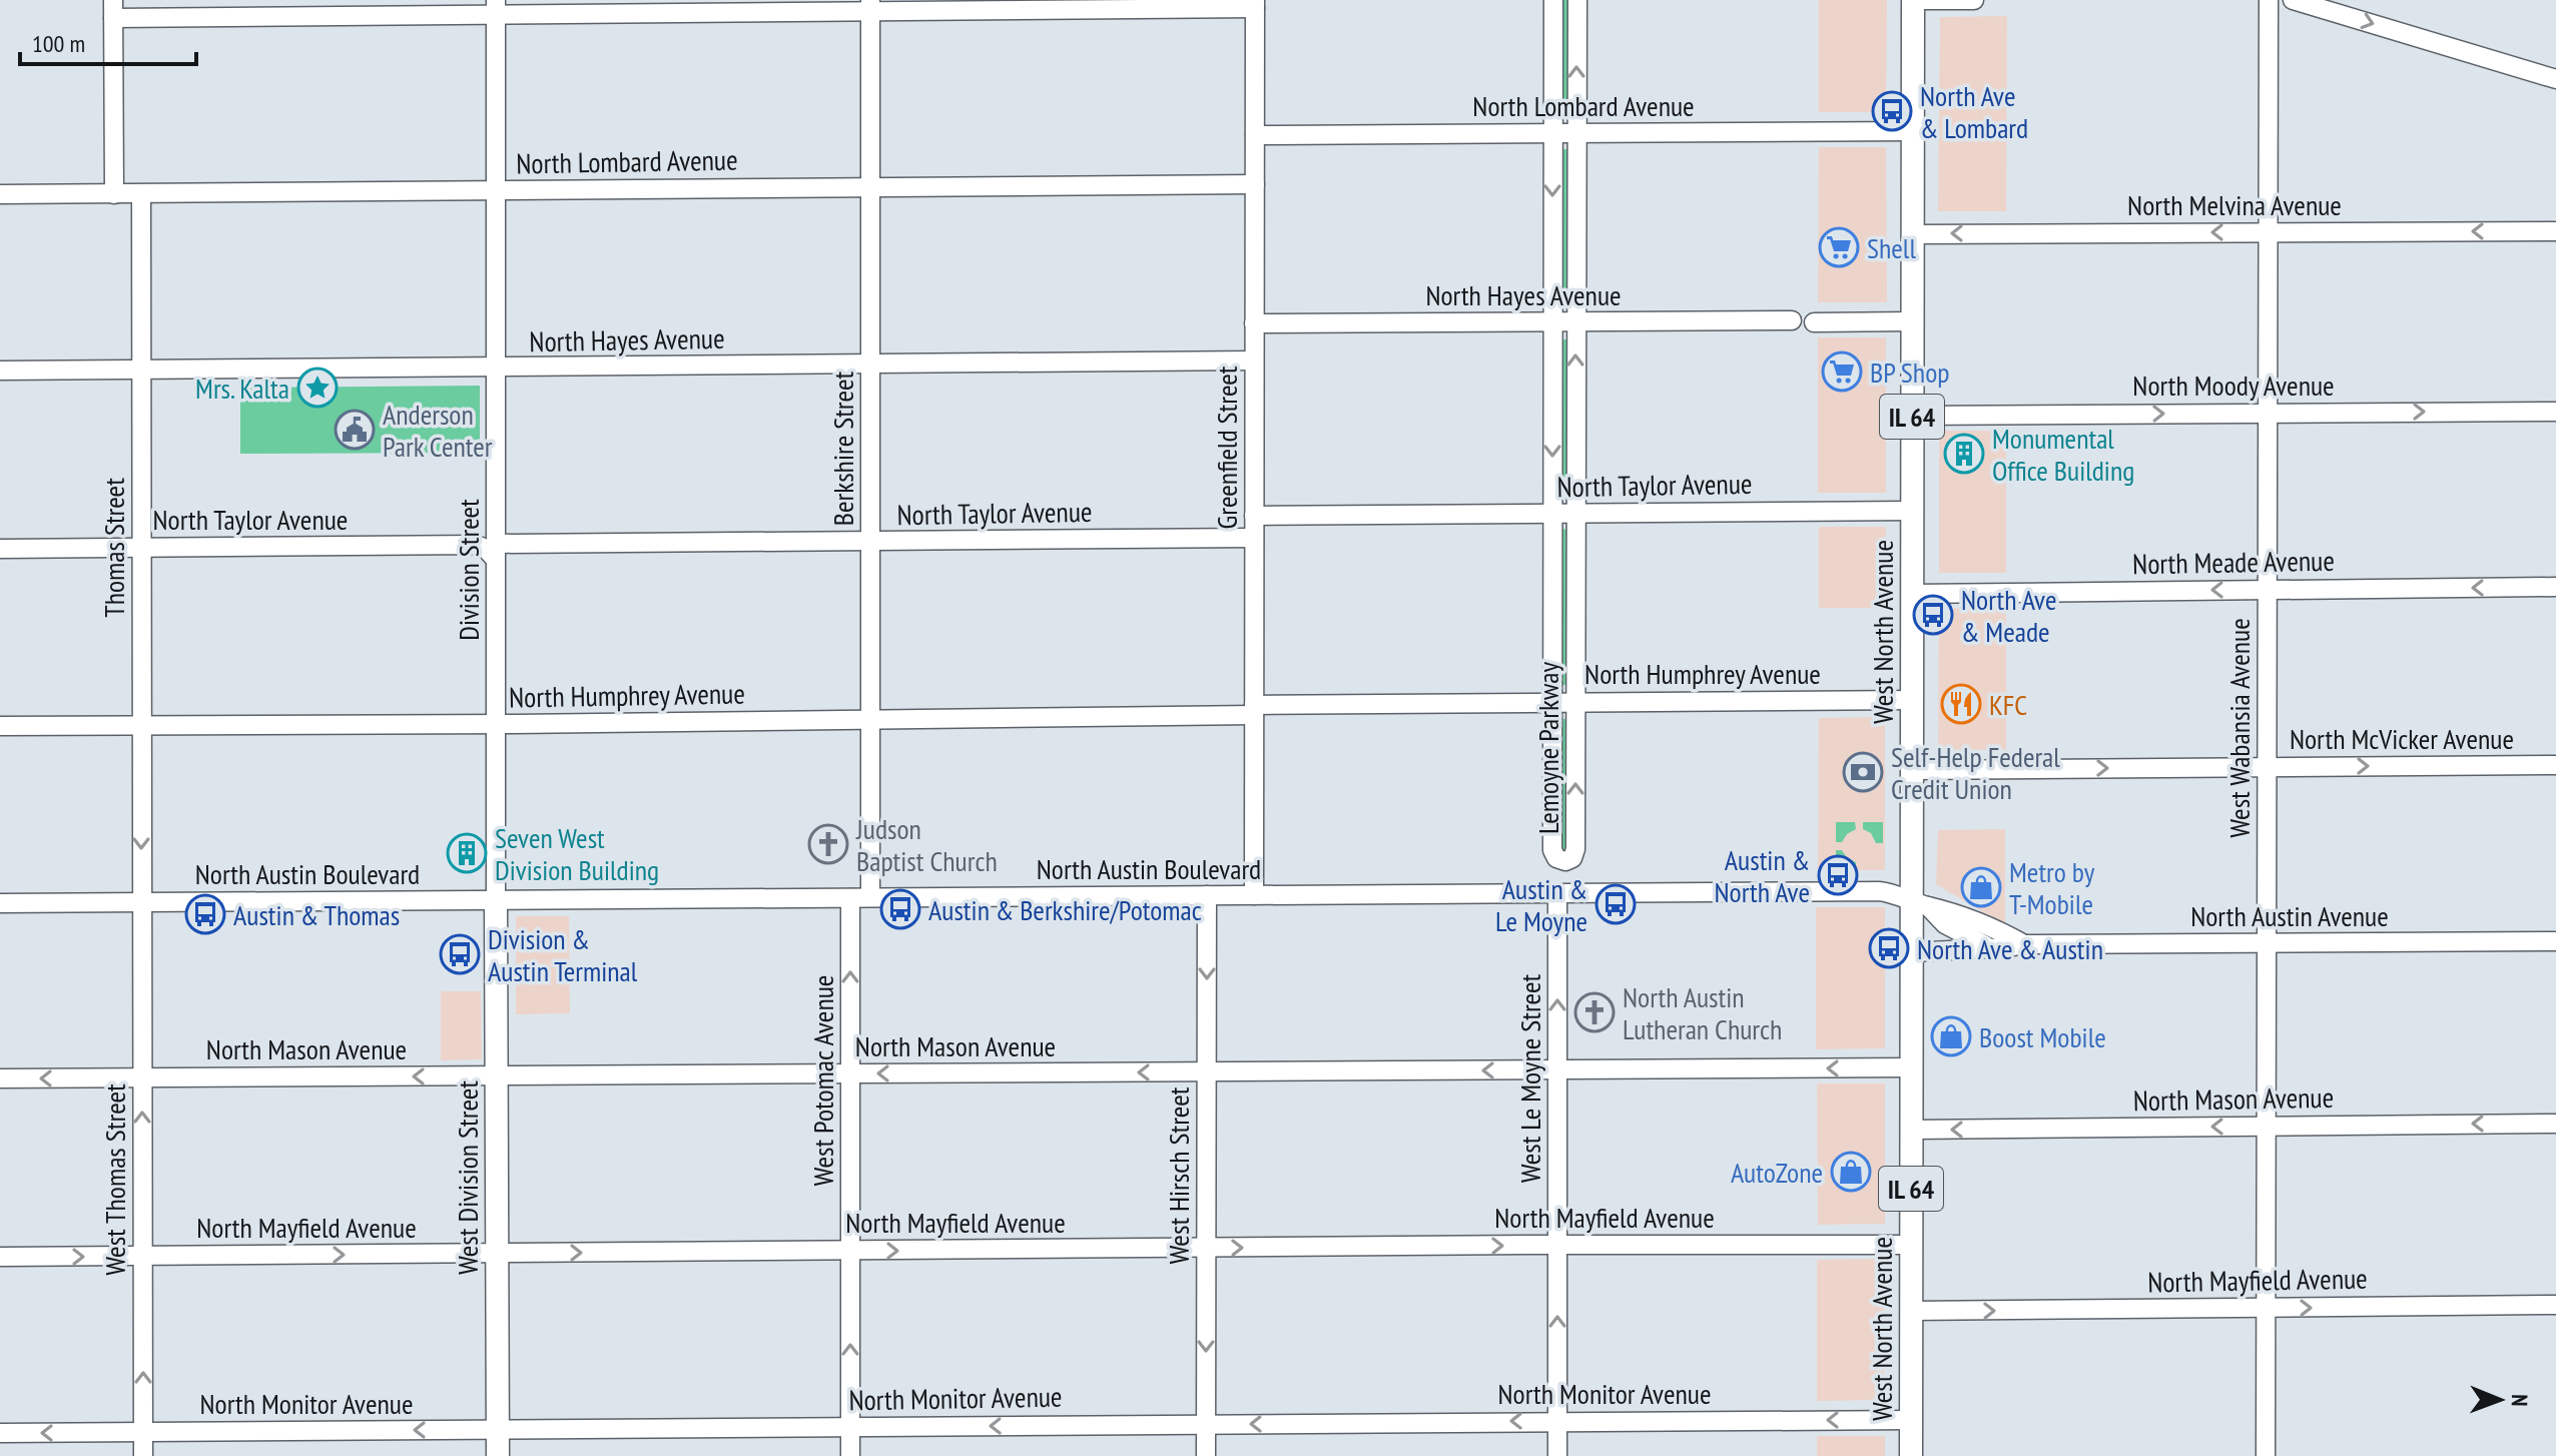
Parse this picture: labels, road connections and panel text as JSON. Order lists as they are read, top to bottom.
{
  "streets": {
    "main road": ["IL 64", "West North Avenue", "West Division Street"],
    "street": [
      "North Lombard Avenue",
      "North Melvina Avenue",
      "North Hayes Avenue",
      "North Moody Avenue",
      "Greenfield Street",
      "Berkshire Street",
      "North Taylor Avenue",
      "Thomas Street",
      "North Meade Avenue",
      "Division Street",
      "North Humphrey Avenue",
      "West Wabansia Avenue",
      "North McVicker Avenue",
      "Lemoyne Parkway",
      "North Austin Boulevard",
      "North Austin Avenue",
      "North Mason Avenue",
      "West Le Moyne Street",
      "West Potomac Avenue",
      "West Hirsch Street",
      "West Thomas Street",
      "North Mayfield Avenue",
      "North Monitor Avenue"
    ]
  },
  "crossings": [
    ["North Lombard Avenue", "Greenfield Street"],
    ["North Lombard Avenue", "Berkshire Street"],
    ["North Lombard Avenue", "Thomas Street"],
    ["North Lombard Avenue", "Division Street"],
    ["North Lombard Avenue", "West North Avenue"],
    ["North Lombard Avenue", "Lemoyne Parkway"],
    ["North Melvina Avenue", "West North Avenue"],
    ["North Melvina Avenue", "West Wabansia Avenue"],
    ["North Hayes Avenue", "Greenfield Street"],
    ["North Hayes Avenue", "Berkshire Street"],
    ["North Hayes Avenue", "Thomas Street"],
    ["North Hayes Avenue", "Division Street"],
    ["North Hayes Avenue", "Lemoyne Parkway"],
    ["North Moody Avenue", "West North Avenue"],
    ["North Moody Avenue", "West Wabansia Avenue"],
    ["Greenfield Street", "North Taylor Avenue"],
    ["Greenfield Street", "North Humphrey Avenue"],
    ["Greenfield Street", "North Austin Boulevard"],
    ["Berkshire Street", "North Taylor Avenue"],
    ["Berkshire Street", "North Humphrey Avenue"],
    ["Berkshire Street", "North Austin Boulevard"],
    ["North Taylor Avenue", "Thomas Street"],
    ["North Taylor Avenue", "Division Street"],
    ["North Taylor Avenue", "West North Avenue"],
    ["North Taylor Avenue", "Lemoyne Parkway"],
    ["Thomas Street", "North Humphrey Avenue"],
    ["Thomas Street", "North Austin Boulevard"],
    ["Thomas Street", "West Thomas Street"],
    ["North Meade Avenue", "West North Avenue"],
    ["North Meade Avenue", "West Wabansia Avenue"],
    ["Division Street", "North Humphrey Avenue"],
    ["Division Street", "North Austin Boulevard"],
    ["Division Street", "West Division Street"],
    ["West North Avenue", "North Humphrey Avenue"],
    ["West North Avenue", "North McVicker Avenue"],
    ["West North Avenue", "North Austin Boulevard"],
    ["West North Avenue", "North Austin Avenue"],
    ["West North Avenue", "North Mason Avenue"],
    ["West North Avenue", "North Mayfield Avenue"],
    ["West North Avenue", "North Monitor Avenue"],
    ["North Humphrey Avenue", "Lemoyne Parkway"],
    ["West Wabansia Avenue", "North McVicker Avenue"],
    ["West Wabansia Avenue", "North Austin Avenue"],
    ["West Wabansia Avenue", "North Mason Avenue"],
    ["West Wabansia Avenue", "North Mayfield Avenue"],
    ["North Austin Boulevard", "North Austin Avenue"],
    ["North Austin Boulevard", "West Le Moyne Street"],
    ["North Austin Boulevard", "West Potomac Avenue"],
    ["North Austin Boulevard", "West Hirsch Street"],
    ["North Austin Boulevard", "West Division Street"],
    ["North Austin Boulevard", "West Thomas Street"],
    ["North Mason Avenue", "West Le Moyne Street"],
    ["North Mason Avenue", "West Potomac Avenue"],
    ["North Mason Avenue", "West Hirsch Street"],
    ["North Mason Avenue", "West Division Street"],
    ["North Mason Avenue", "West Thomas Street"],
    ["West Le Moyne Street", "North Mayfield Avenue"],
    ["West Le Moyne Street", "North Monitor Avenue"],
    ["West Potomac Avenue", "North Mayfield Avenue"],
    ["West Potomac Avenue", "North Monitor Avenue"],
    ["West Hirsch Street", "North Mayfield Avenue"],
    ["West Hirsch Street", "North Monitor Avenue"],
    ["West Division Street", "North Mayfield Avenue"],
    ["West Division Street", "North Monitor Avenue"],
    ["West Thomas Street", "North Mayfield Avenue"],
    ["West Thomas Street", "North Monitor Avenue"]
  ],
  "one_way": [
    "North Melvina Avenue",
    "North Moody Avenue",
    "North Meade Avenue",
    "North McVicker Avenue",
    "North Mason Avenue",
    "West Le Moyne Street",
    "West Potomac Avenue",
    "West Hirsch Street",
    "West Thomas Street",
    "North Mayfield Avenue",
    "North Monitor Avenue"
  ],
  "places": {
    "bus stop": [
      "North Ave & Lombard",
      "North Ave & Meade",
      "Austin & North Ave",
      "Austin & Le Moyne",
      "Austin & Berkshire/Potomac",
      "Austin & Thomas",
      "North Ave & Austin",
      "Division & Austin Terminal"
    ],
    "supermarket": ["Shell", "BP Shop"],
    "place": ["Mrs. Kalta"],
    "public building": ["Anderson Park Center"],
    "building": ["Monumental Office Building", "Seven West Division Building"],
    "restaurant": ["KFC"],
    "bank": ["Self-Help Federal Credit Union"],
    "church": ["Judson Baptist Church", "North Austin Lutheran Church"],
    "shop": ["Metro by T-Mobile", "Boost Mobile", "AutoZone"]
  },
  "scale_bar": "100 m",
  "north": "right"
}
